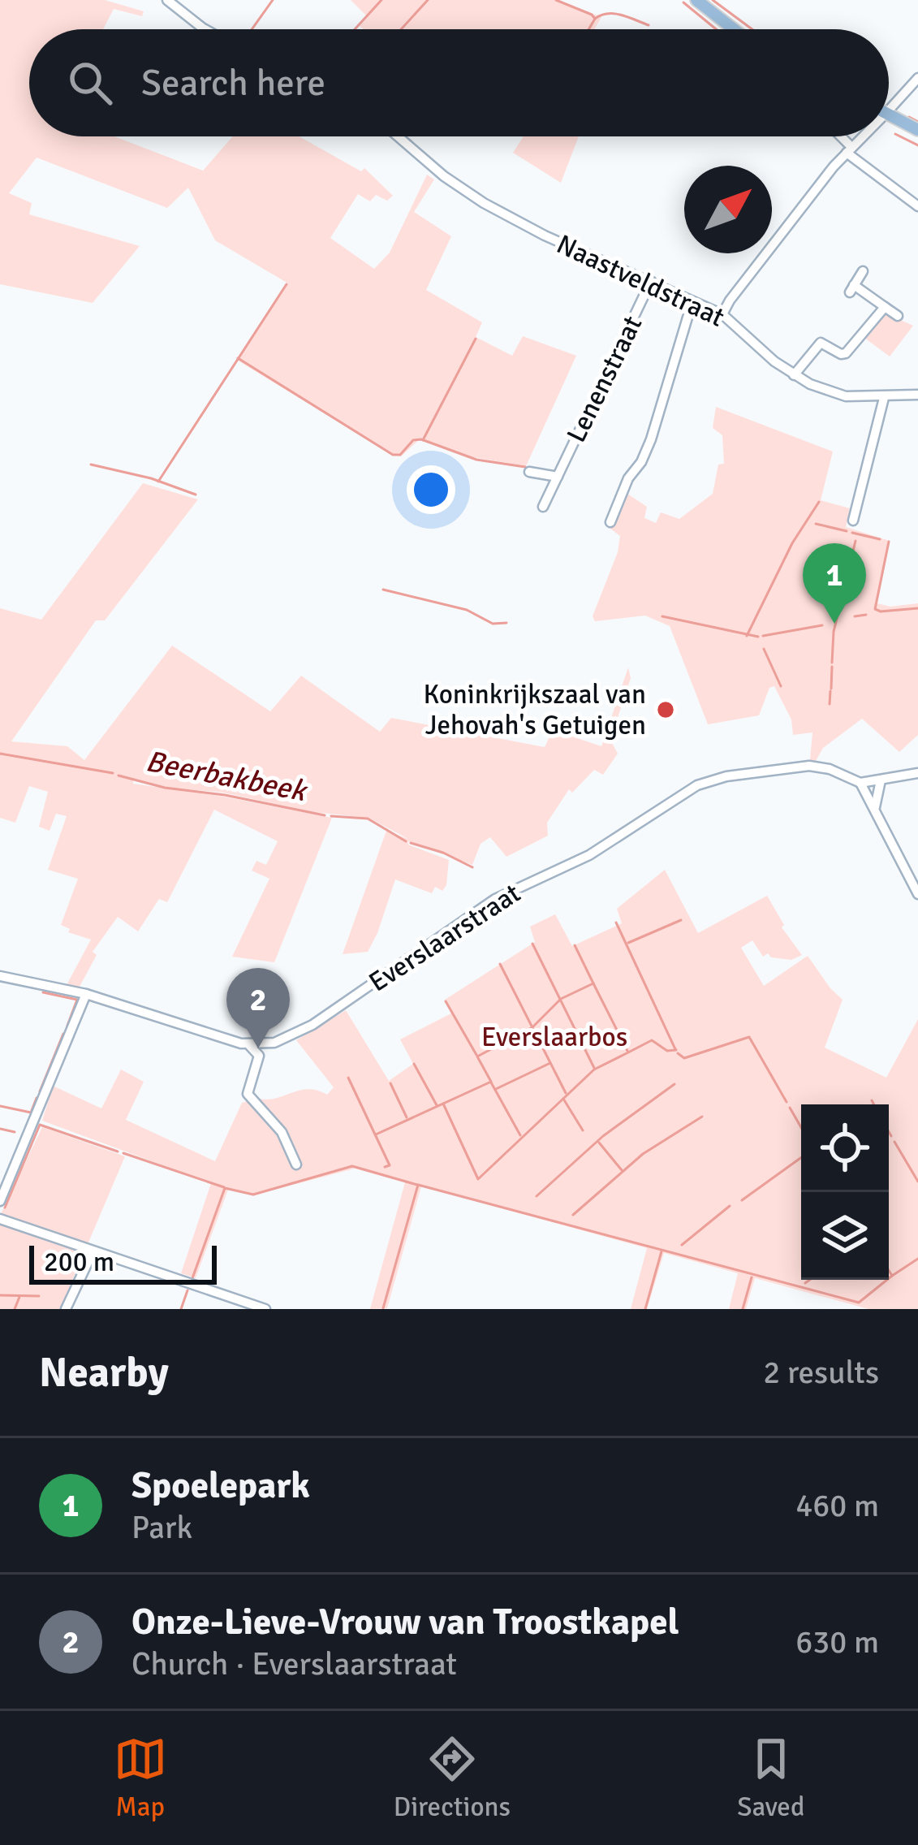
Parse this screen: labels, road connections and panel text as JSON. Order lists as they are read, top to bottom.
{
  "streets": {
    "street": ["Naastveldstraat", "Lenenstraat", "Everslaarstraat"]
  },
  "crossings": [
    ["Naastveldstraat", "Lenenstraat"]
  ],
  "water": ["Beerbakbeek"],
  "parks": ["Everslaarbos"],
  "places": ["Koninkrijkszaal van Jehovah's Getuigen"],
  "scale_bar": "200 m",
  "north": "top right",
  "page": {
    "search": "Search here",
    "pins": ["1", "2"],
    "scale": "200 m",
    "heading": ["Nearby", "2 results"],
    "list": [
      {
        "mark": "1",
        "name": "Spoelepark",
        "note": "Park",
        "value": "460 m"
      },
      {
        "mark": "2",
        "name": "Onze-Lieve-Vrouw van Troostkapel",
        "note": "Church · Everslaarstraat",
        "value": "630 m"
      }
    ],
    "nav": ["Map", "Directions", "Saved"]
  }
}
